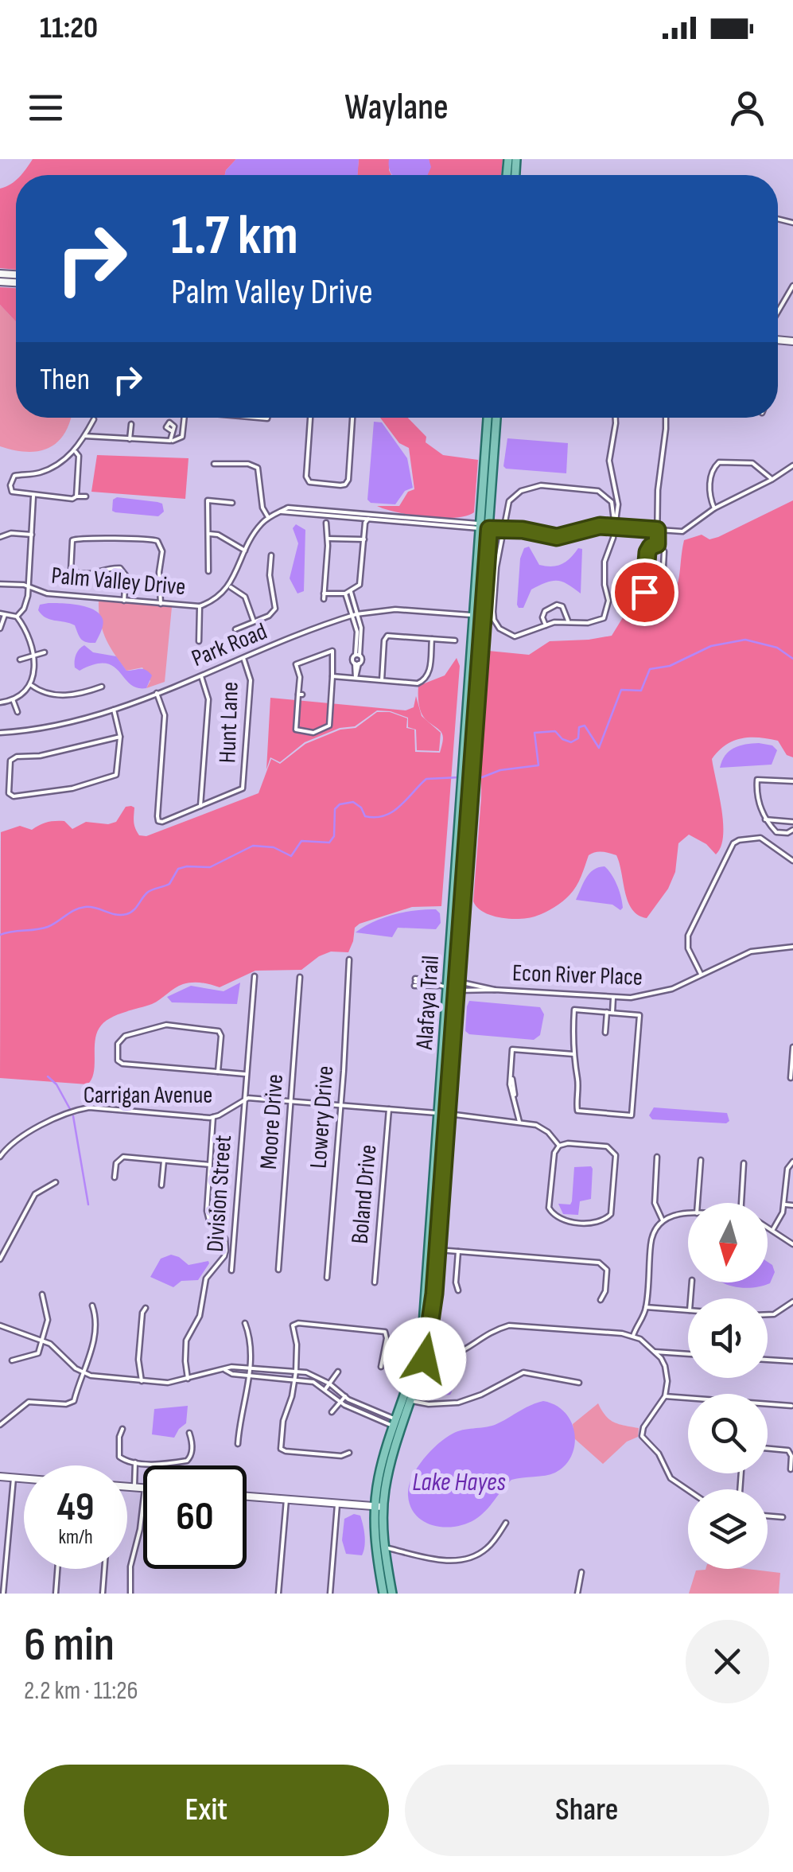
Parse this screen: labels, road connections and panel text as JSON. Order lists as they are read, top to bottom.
{
  "streets": {
    "main road": ["Alafaya Trail"],
    "street": [
      "Palm Valley Drive",
      "Park Road",
      "Hunt Lane",
      "Econ River Place",
      "Carrigan Avenue",
      "Lowery Drive",
      "Moore Drive",
      "Division Street",
      "Boland Drive"
    ]
  },
  "crossings": [
    ["Park Road", "Hunt Lane"],
    ["Park Road", "Alafaya Trail"],
    ["Econ River Place", "Alafaya Trail"],
    ["Alafaya Trail", "Carrigan Avenue"],
    ["Carrigan Avenue", "Lowery Drive"],
    ["Carrigan Avenue", "Moore Drive"],
    ["Carrigan Avenue", "Division Street"],
    ["Carrigan Avenue", "Boland Drive"]
  ],
  "water": ["Lake Hayes"],
  "north": "bottom",
  "page": {
    "status": "11:20",
    "header": "Waylane",
    "turn": ["1.7 km", "Palm Valley Drive"],
    "then": "Then",
    "speed": "49 km/h",
    "limit": "60",
    "heading": ["6 min", "2.2 km · 11:26"],
    "buttons": ["Exit", "Share"]
  }
}
